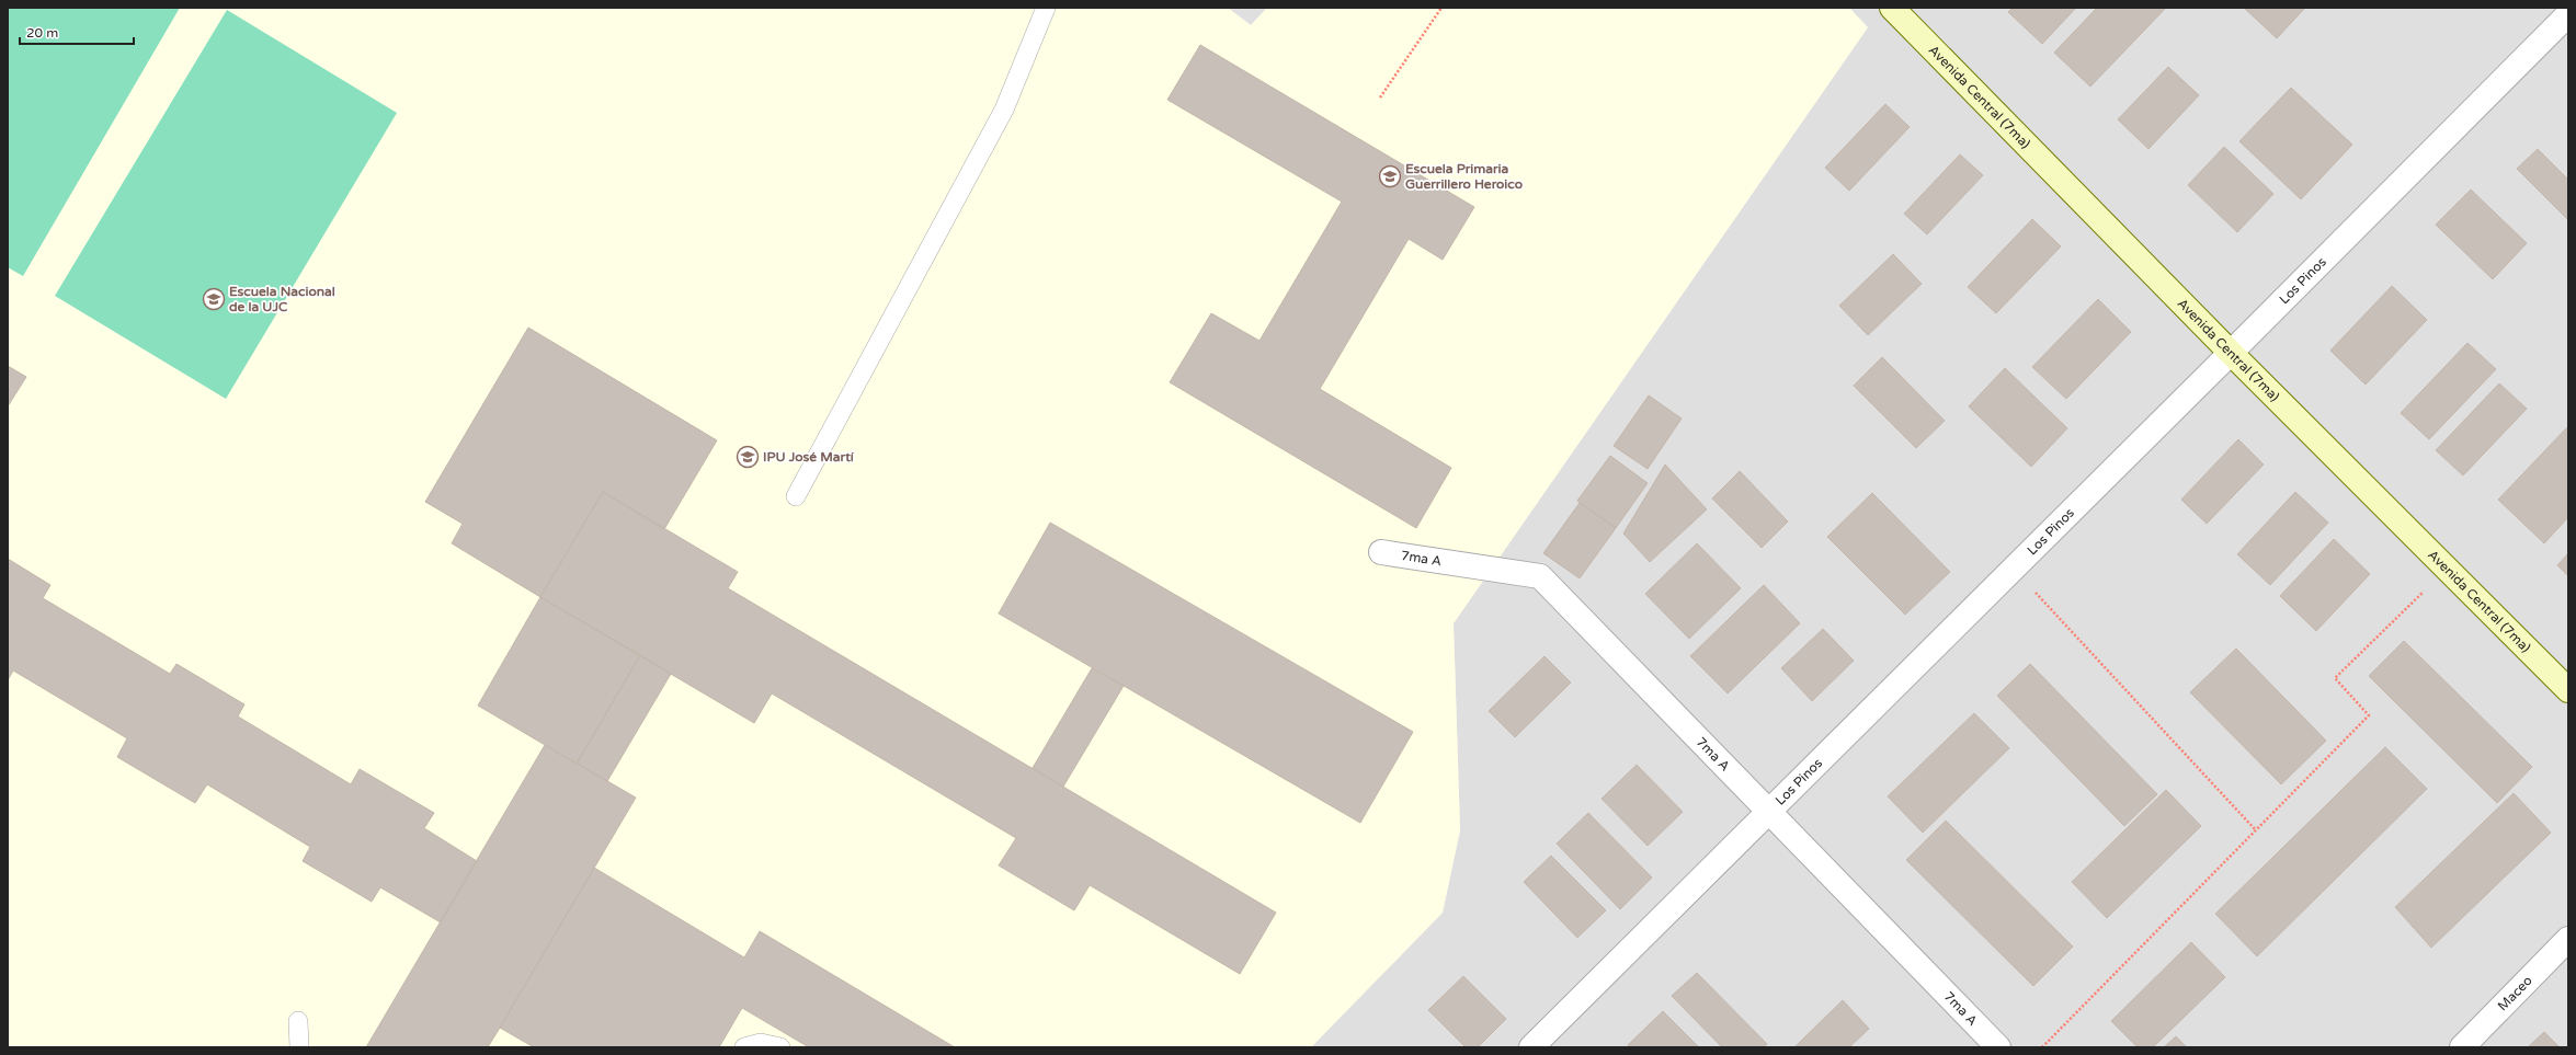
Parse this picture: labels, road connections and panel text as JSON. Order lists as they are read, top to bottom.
{
  "streets": {
    "main road": ["Avenida Central (7ma)"],
    "street": ["Los Pinos", "7ma A", "Maceo"]
  },
  "crossings": [
    ["Avenida Central (7ma)", "Los Pinos"],
    ["Los Pinos", "7ma A"]
  ],
  "places": {
    "school or university": ["Escuela Primaria Guerrillero Heroico", "Escuela Nacional de la UJC", "IPU José Martí"]
  },
  "scale_bar": "20 m"
}
